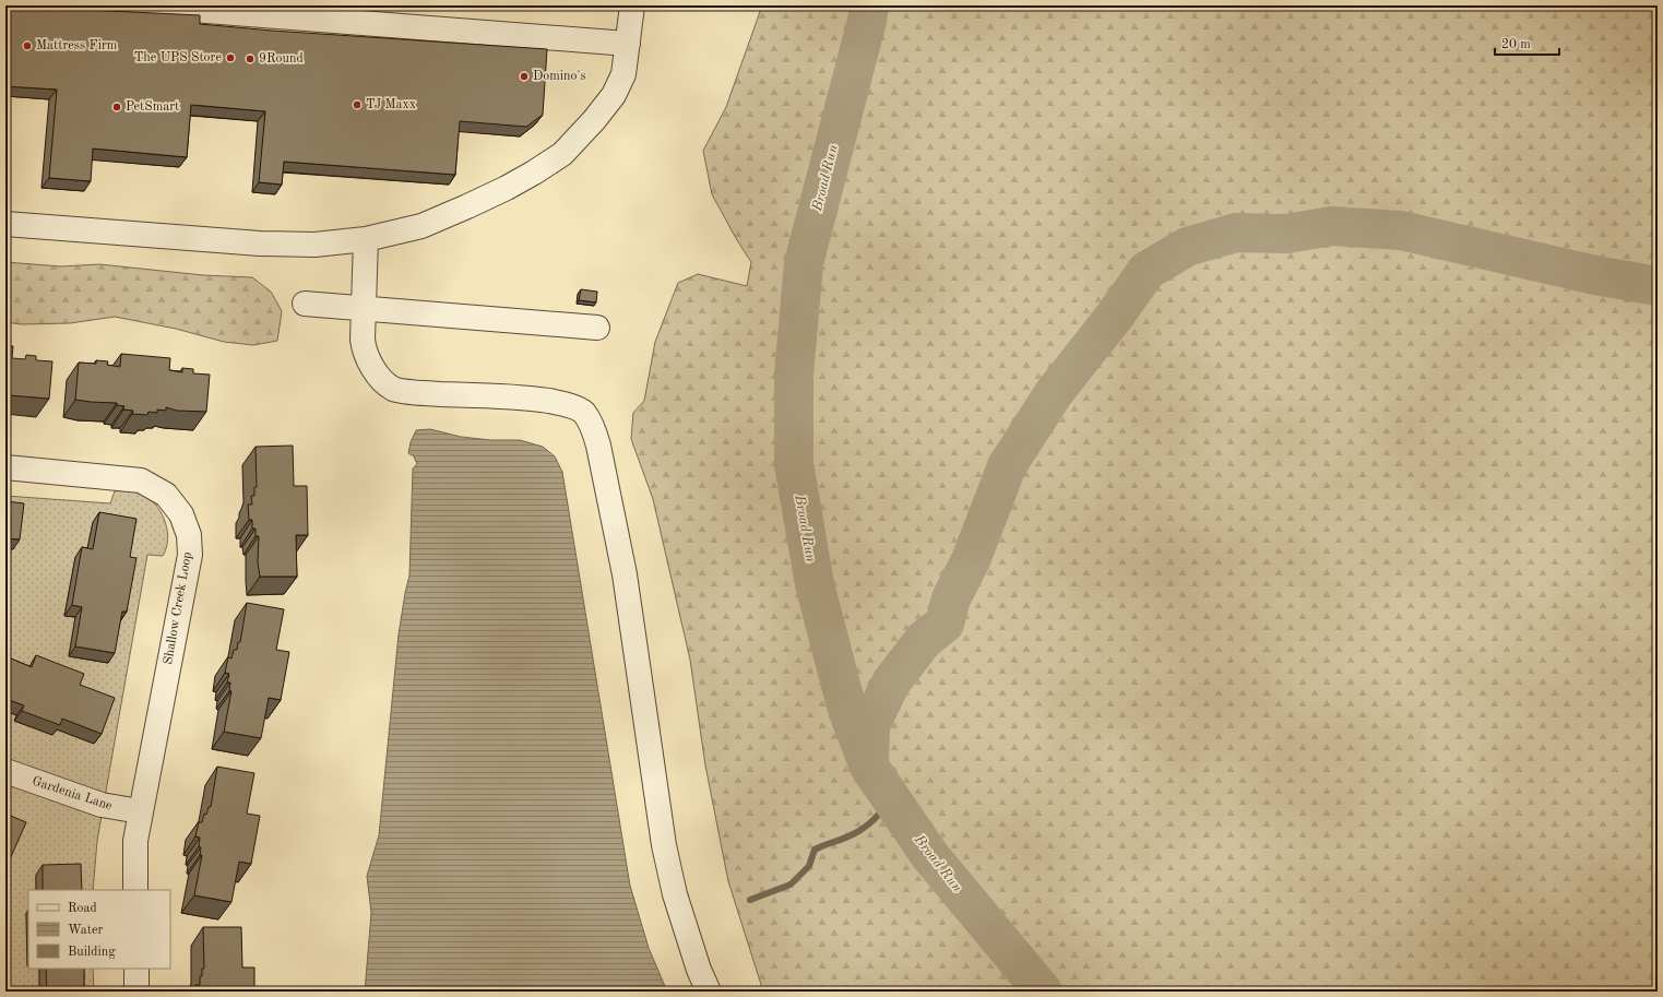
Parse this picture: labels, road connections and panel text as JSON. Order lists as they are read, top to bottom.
{
  "streets": {
    "street": ["Shallow Creek Loop", "Gardenia Lane"]
  },
  "crossings": [
    ["Shallow Creek Loop", "Gardenia Lane"]
  ],
  "water": ["Broad Run"],
  "places": [
    "Mattress Firm",
    "The UPS Store",
    "9Round",
    "Domino's",
    "TJ Maxx",
    "PetSmart"
  ],
  "legend": ["Road", "Water", "Building"],
  "scale_bar": "20 m"
}
